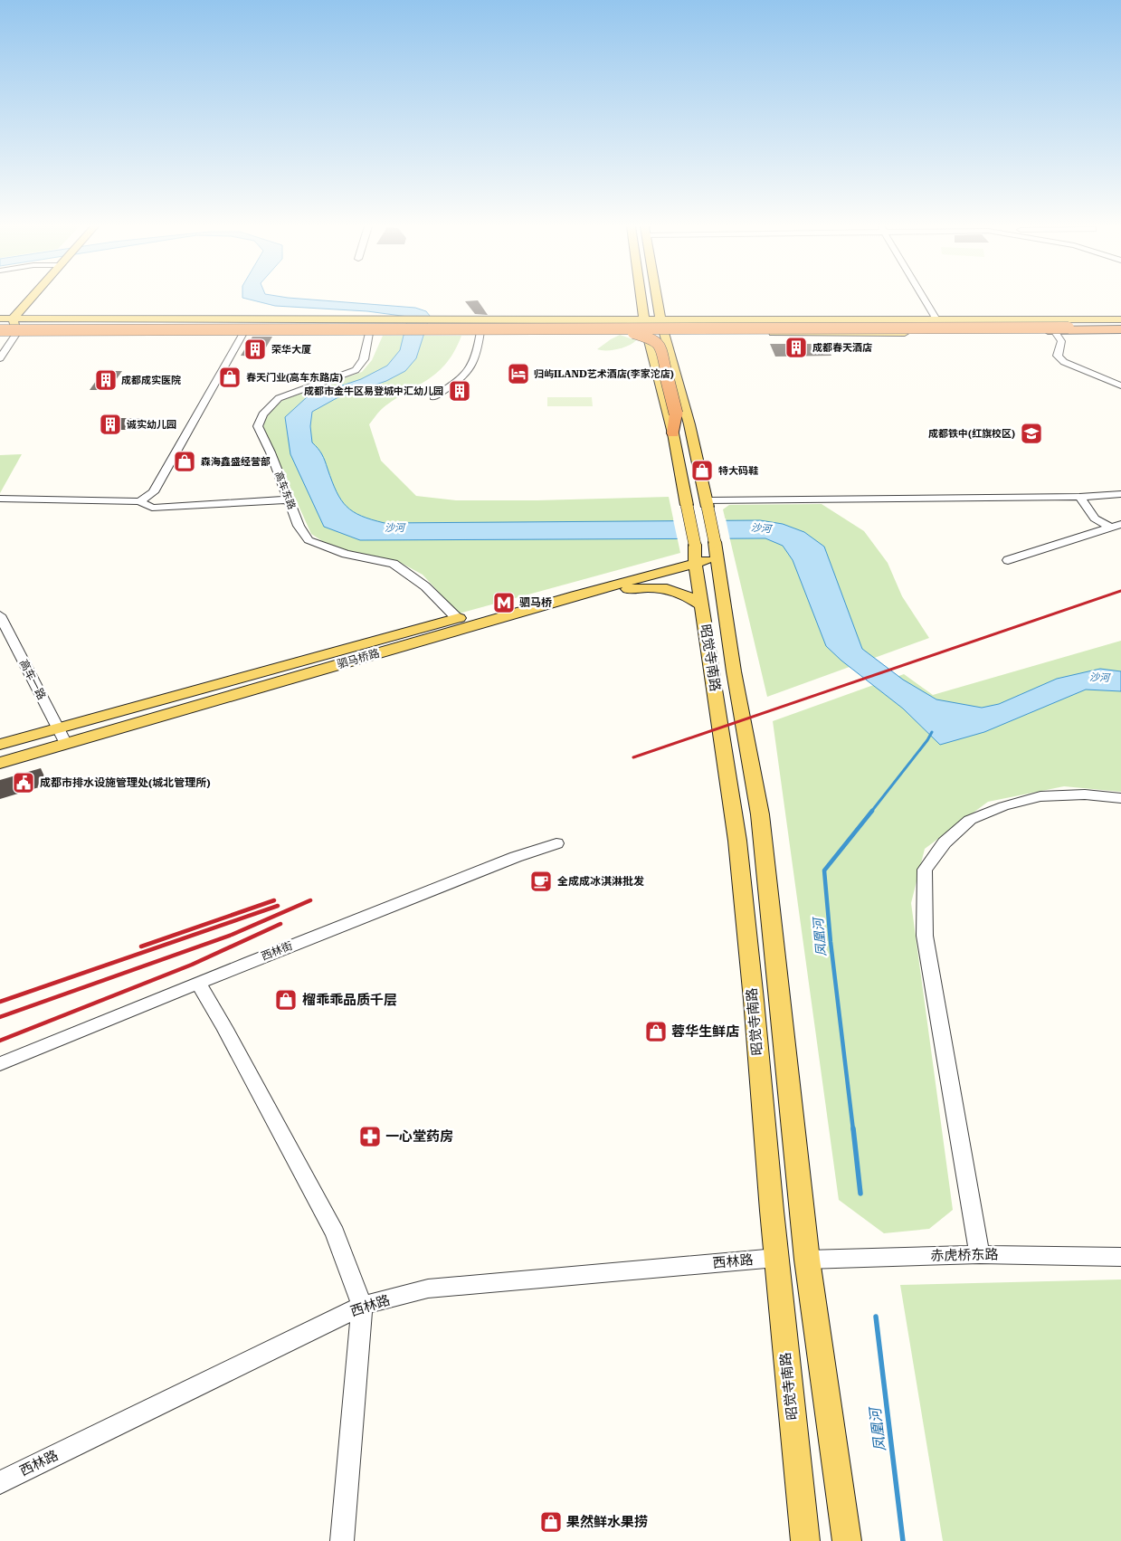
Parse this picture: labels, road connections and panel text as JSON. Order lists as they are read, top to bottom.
{
  "streets": {
    "main road": ["昭觉寺南路", "驷马桥路"],
    "street": [
      "高车东路",
      "高车一路",
      "西林街",
      "赤虎桥东路",
      "西林路"
    ]
  },
  "crossings": [
    ["高车东路", "驷马桥路"],
    ["昭觉寺南路", "驷马桥路"],
    ["昭觉寺南路", "赤虎桥东路"],
    ["昭觉寺南路", "西林路"],
    ["驷马桥路", "高车一路"]
  ],
  "water": ["沙河", "凤凰河"],
  "places": {
    "building": [
      "成都春天酒店",
      "荣华大厦",
      "成都成实医院",
      "成都市金牛区易登城中汇幼儿园",
      "诚实幼儿园"
    ],
    "hotel": ["归屿ILAND艺术酒店(李家沱店)"],
    "shop": [
      "春天门业(高车东路店)",
      "森海鑫盛经营部",
      "特大码鞋",
      "榴乖乖品质千层",
      "蓉华生鲜店",
      "果然鲜水果捞"
    ],
    "school or university": ["成都铁中(红旗校区)"],
    "metro station": ["驷马桥"],
    "public building": ["成都市排水设施管理处(城北管理所)"],
    "cafe": ["全成成冰淇淋批发"],
    "pharmacy": ["一心堂药房"]
  }
}
